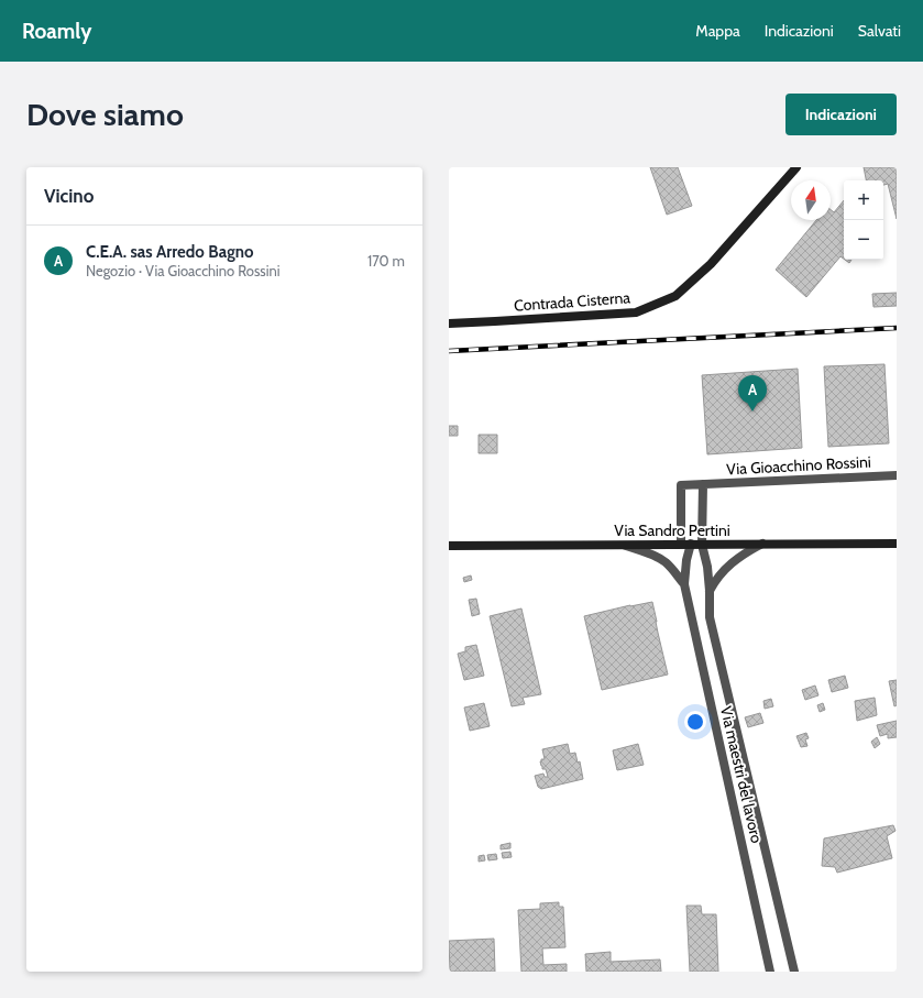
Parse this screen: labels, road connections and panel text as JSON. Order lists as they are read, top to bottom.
{
  "streets": {
    "main road": ["Contrada Cisterna", "Via Sandro Pertini"],
    "street": ["Via Gioacchino Rossini", "Via maestri del lavoro"]
  },
  "crossings": [
    ["Via Gioacchino Rossini", "Via Sandro Pertini"],
    ["Via Sandro Pertini", "Via maestri del lavoro"]
  ],
  "north": "top",
  "page": {
    "header": "Roamly",
    "nav": ["Mappa", "Indicazioni", "Salvati"],
    "buttons": "Indicazioni",
    "title": "Dove siamo",
    "heading": "Vicino",
    "map_buttons": ["+", "−"],
    "list": [
      {
        "mark": "A",
        "name": "C.E.A. sas Arredo Bagno",
        "note": "Negozio · Via Gioacchino Rossini",
        "value": "170 m"
      }
    ],
    "pins": "A"
  }
}
